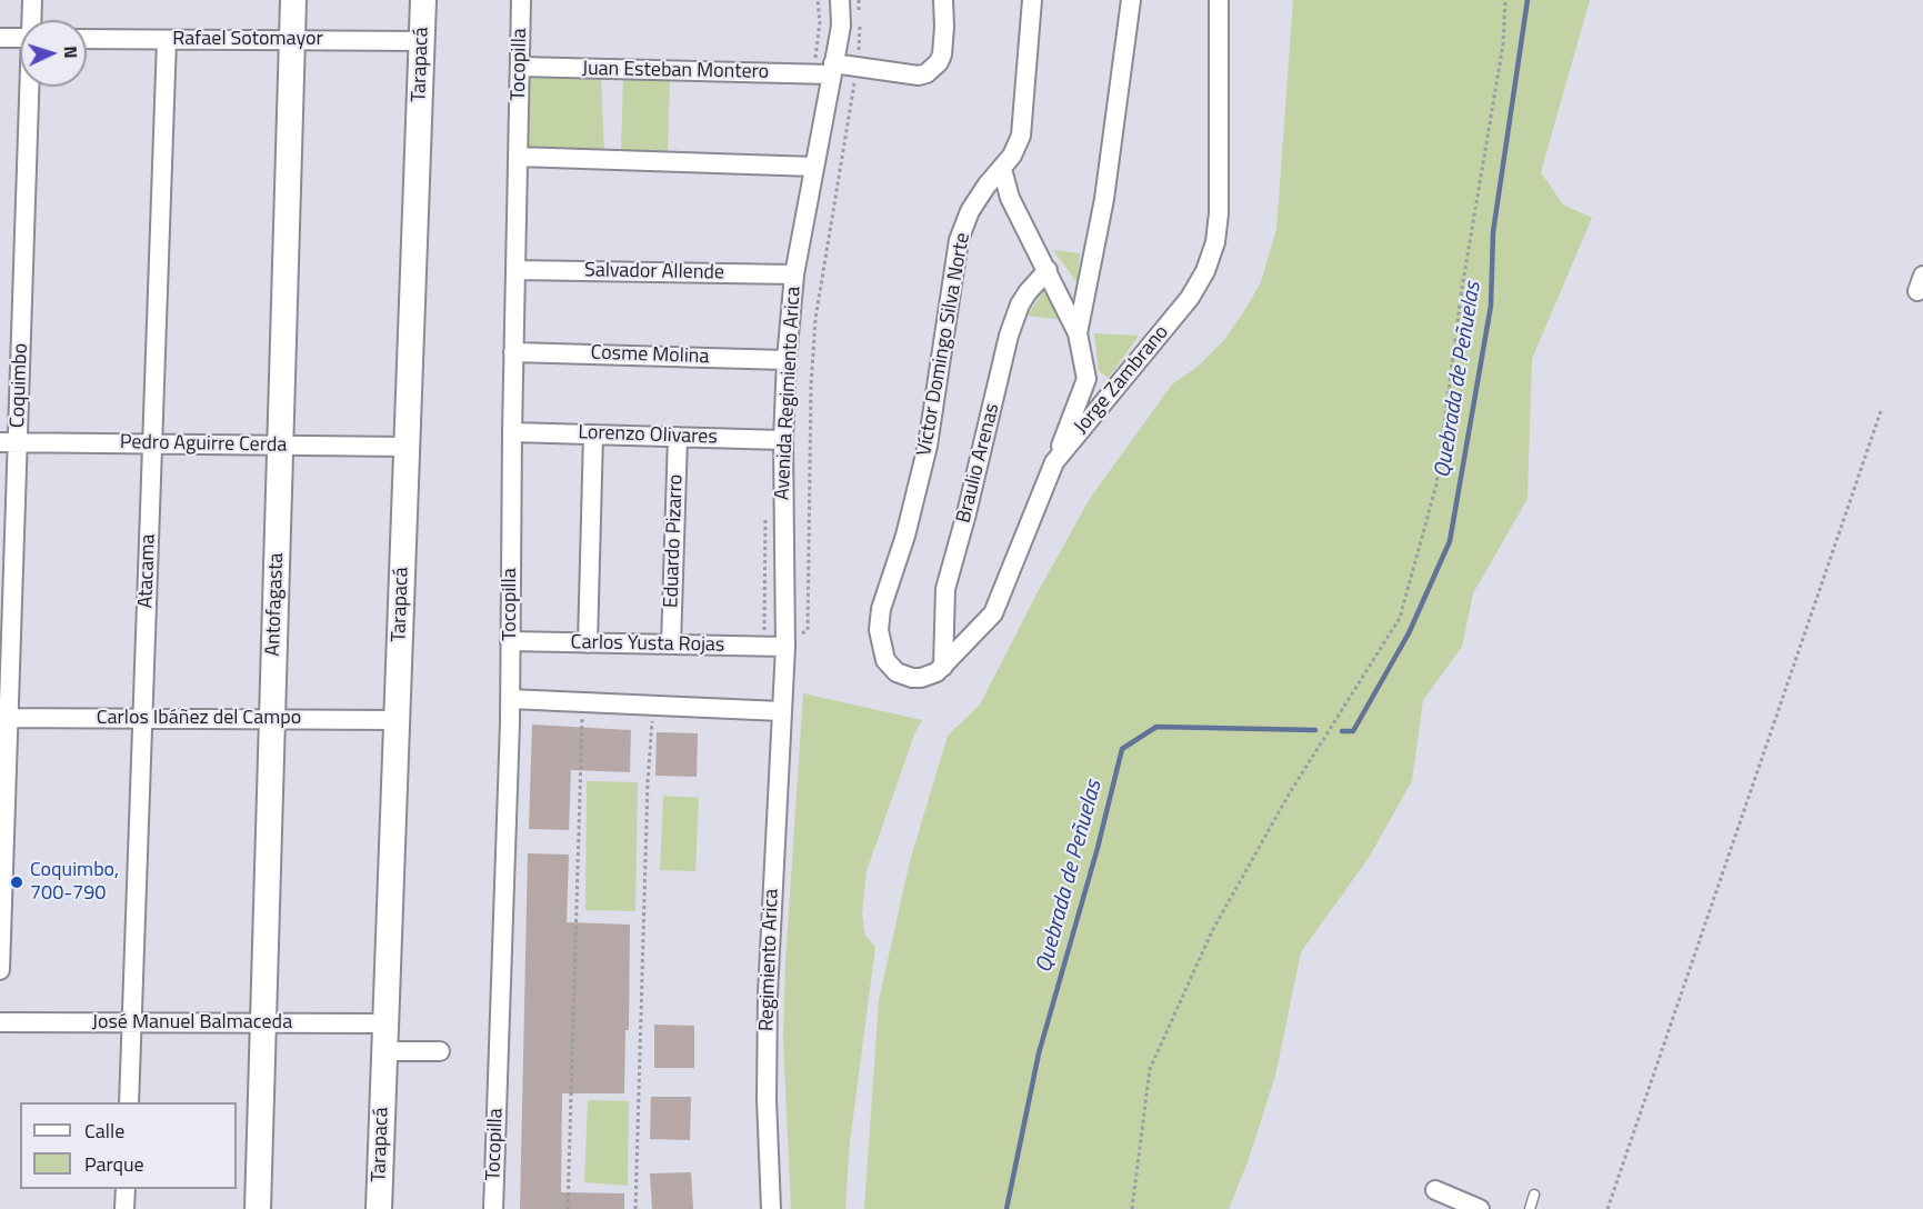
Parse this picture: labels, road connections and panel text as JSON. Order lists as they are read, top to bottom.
{
  "streets": {
    "main road": ["Tarapacá", "Antofagasta"],
    "street": [
      "Rafael Sotomayor",
      "Tocopilla",
      "Juan Esteban Montero",
      "Salvador Allende",
      "Víctor Domingo Silva Norte",
      "Cosme Molina",
      "Jorge Zambrano",
      "Coquimbo",
      "Avenida Regimiento Arica",
      "Lorenzo Olivares",
      "Pedro Aguirre Cerda",
      "Braulio Arenas",
      "Eduardo Pizarro",
      "Atacama",
      "Carlos Yusta Rojas",
      "Carlos Ibáñez del Campo",
      "Regimiento Arica",
      "José Manuel Balmaceda"
    ]
  },
  "crossings": [
    ["Rafael Sotomayor", "Tarapacá"],
    ["Rafael Sotomayor", "Atacama"],
    ["Rafael Sotomayor", "Antofagasta"],
    ["Tarapacá", "Pedro Aguirre Cerda"],
    ["Tarapacá", "Carlos Ibáñez del Campo"],
    ["Tarapacá", "José Manuel Balmaceda"],
    ["Tocopilla", "Juan Esteban Montero"],
    ["Tocopilla", "Salvador Allende"],
    ["Tocopilla", "Cosme Molina"],
    ["Tocopilla", "Lorenzo Olivares"],
    ["Tocopilla", "Carlos Yusta Rojas"],
    ["Juan Esteban Montero", "Avenida Regimiento Arica"],
    ["Salvador Allende", "Avenida Regimiento Arica"],
    ["Víctor Domingo Silva Norte", "Jorge Zambrano"],
    ["Cosme Molina", "Avenida Regimiento Arica"],
    ["Jorge Zambrano", "Braulio Arenas"],
    ["Coquimbo", "Pedro Aguirre Cerda"],
    ["Coquimbo", "Carlos Ibáñez del Campo"],
    ["Avenida Regimiento Arica", "Lorenzo Olivares"],
    ["Avenida Regimiento Arica", "Carlos Yusta Rojas"],
    ["Avenida Regimiento Arica", "Regimiento Arica"],
    ["Lorenzo Olivares", "Eduardo Pizarro"],
    ["Pedro Aguirre Cerda", "Atacama"],
    ["Pedro Aguirre Cerda", "Antofagasta"],
    ["Eduardo Pizarro", "Carlos Yusta Rojas"],
    ["Atacama", "Carlos Ibáñez del Campo"],
    ["Atacama", "José Manuel Balmaceda"],
    ["Antofagasta", "Carlos Ibáñez del Campo"],
    ["Antofagasta", "José Manuel Balmaceda"]
  ],
  "water": ["Quebrada de Peñuelas"],
  "places": ["Coquimbo, 700-790"],
  "legend": ["Calle", "Parque"],
  "north": "right"
}
